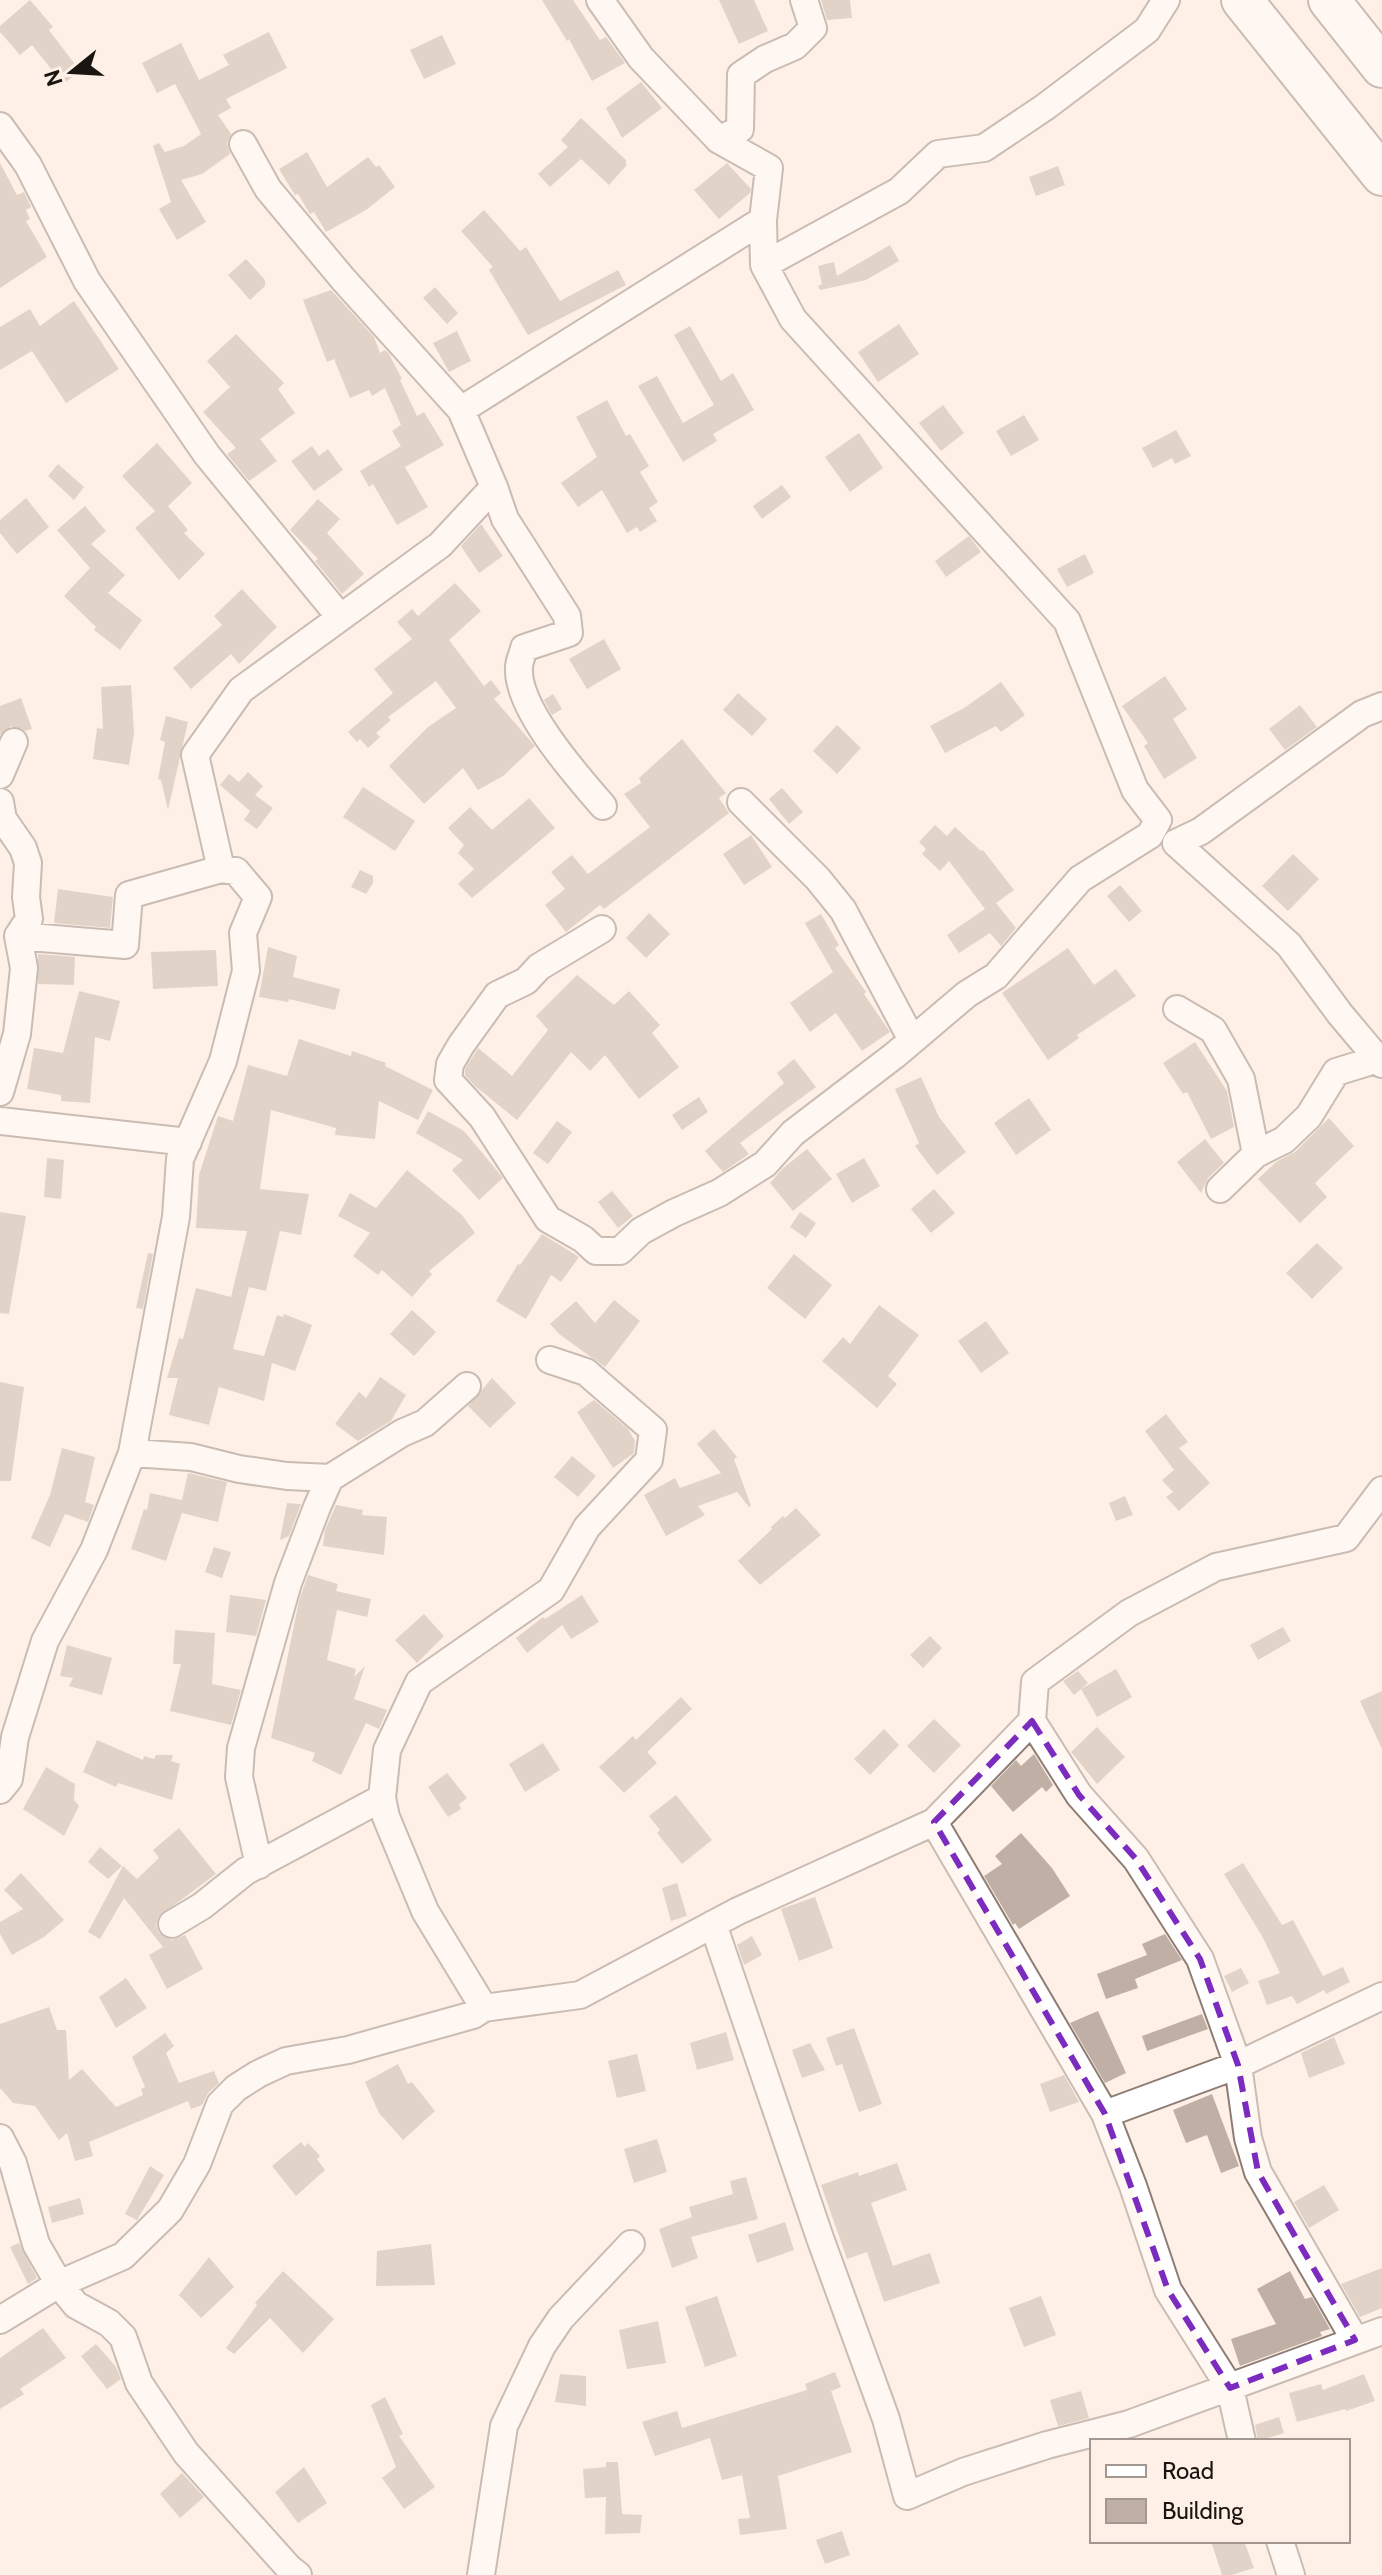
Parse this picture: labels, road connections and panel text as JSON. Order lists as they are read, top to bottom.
{
  "legend": ["Road", "Building"],
  "north": "left"
}
